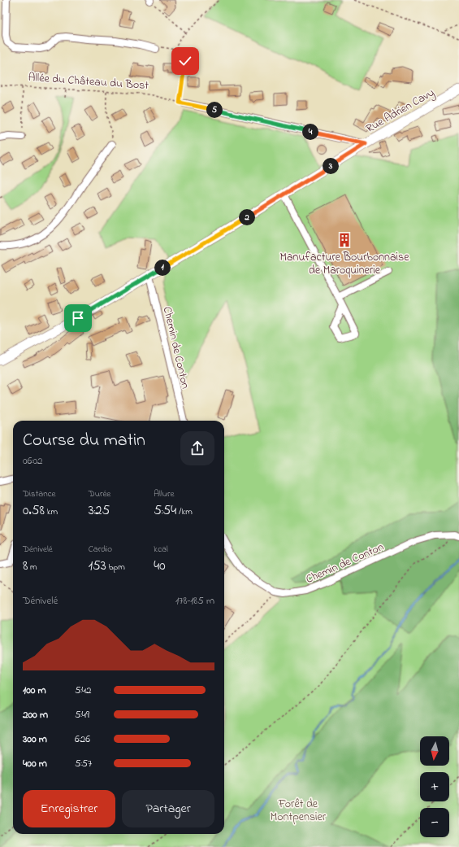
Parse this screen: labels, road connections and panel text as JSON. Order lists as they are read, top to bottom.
{
  "streets": {
    "main road": ["Rue Adrien Cavy"],
    "street": ["Chemin de Conton"],
    "path": ["Allée du Château du Bost"]
  },
  "crossings": [
    ["Rue Adrien Cavy", "Chemin de Conton"]
  ],
  "parks": ["Forêt de Montpensier"],
  "places": {
    "building": ["Manufacture Bourbonnaise de Maroquinerie"]
  },
  "north": "bottom",
  "page": {
    "pins": [
      "5",
      "4",
      "3",
      "2",
      "1"
    ],
    "heading": ["Course du matin", "06:02"],
    "stats": [
      ["Distance", "0.58 km"],
      ["Durée", "3:25"],
      ["Allure", "5:54 /km"],
      ["Dénivelé", "8 m"],
      ["Cardio", "153 bpm"],
      ["kcal", "40"]
    ],
    "chart": ["Dénivelé", "178–185 m"],
    "list": [
      {
        "name": "100 m",
        "note": "5:42"
      },
      {
        "name": "200 m",
        "note": "5:49"
      },
      {
        "name": "300 m",
        "note": "6:26"
      },
      {
        "name": "400 m",
        "note": "5:57"
      }
    ],
    "map_buttons": ["+", "−"],
    "buttons": ["Enregistrer", "Partager"]
  }
}
